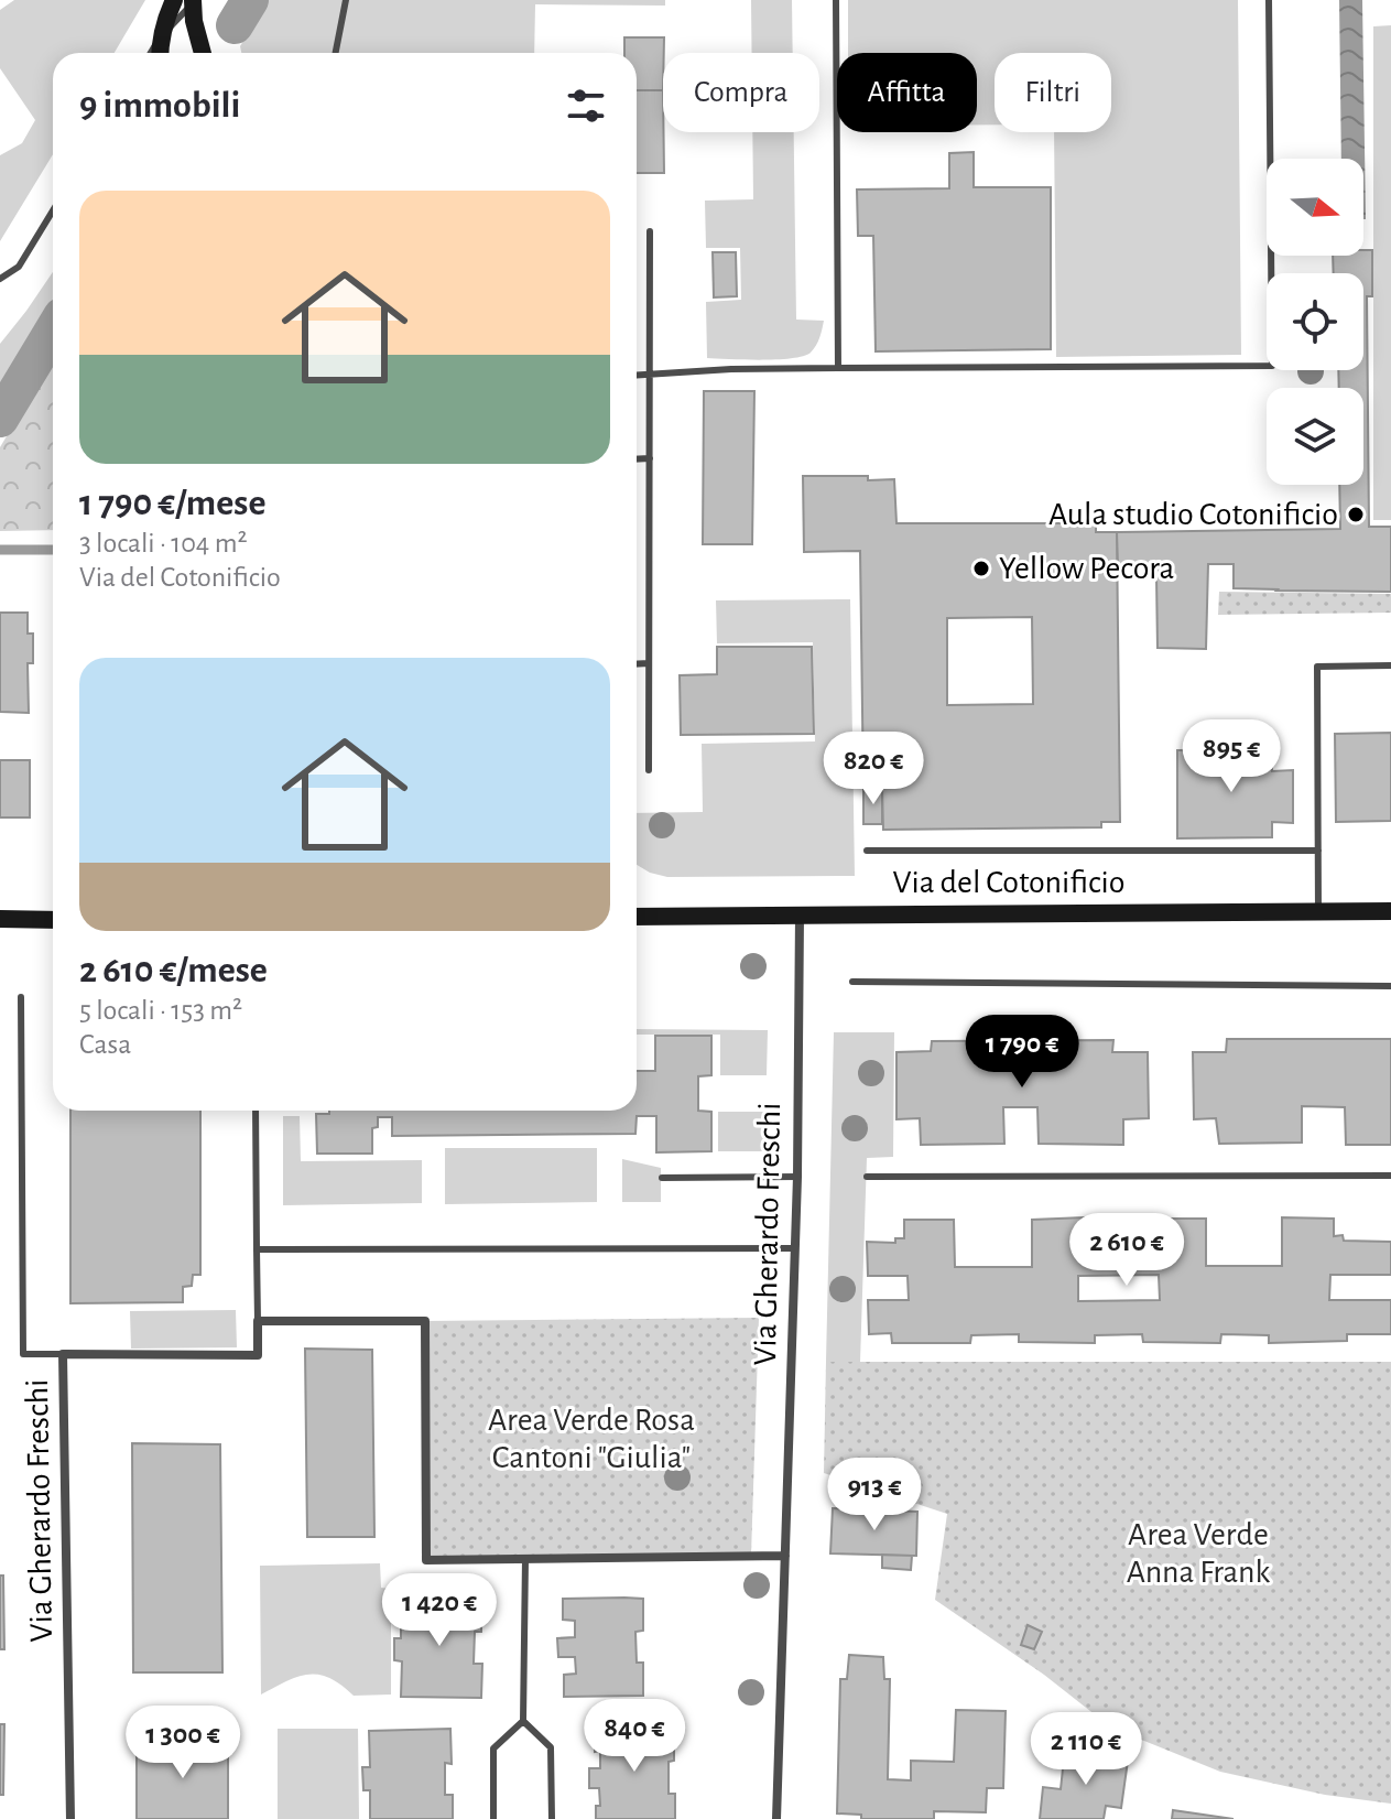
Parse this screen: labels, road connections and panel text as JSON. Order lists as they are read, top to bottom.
{
  "streets": {
    "main road": ["Via del Cotonificio"],
    "street": ["Via Gherardo Freschi"]
  },
  "crossings": [
    ["Via del Cotonificio", "Via Gherardo Freschi"]
  ],
  "parks": ["Area Verde Rosa Cantoni \"Giulia\"", "Area Verde Anna Frank"],
  "places": ["Aula studio Cotonificio", "Yellow Pecora"],
  "north": "right",
  "page": {
    "chip": ["Compra", "Affitta", "Filtri"],
    "heading": "9 immobili",
    "list": [
      {
        "name": "1 790 €/mese",
        "note": "3 locali · 104 m² · Via del Cotonificio"
      },
      {
        "name": "2 610 €/mese",
        "note": "5 locali · 153 m² · Casa"
      }
    ],
    "price": [
      "895 €",
      "820 €",
      "1 790 €",
      "2 610 €",
      "913 €",
      "1 420 €",
      "840 €",
      "1 300 €",
      "2 110 €"
    ]
  }
}
